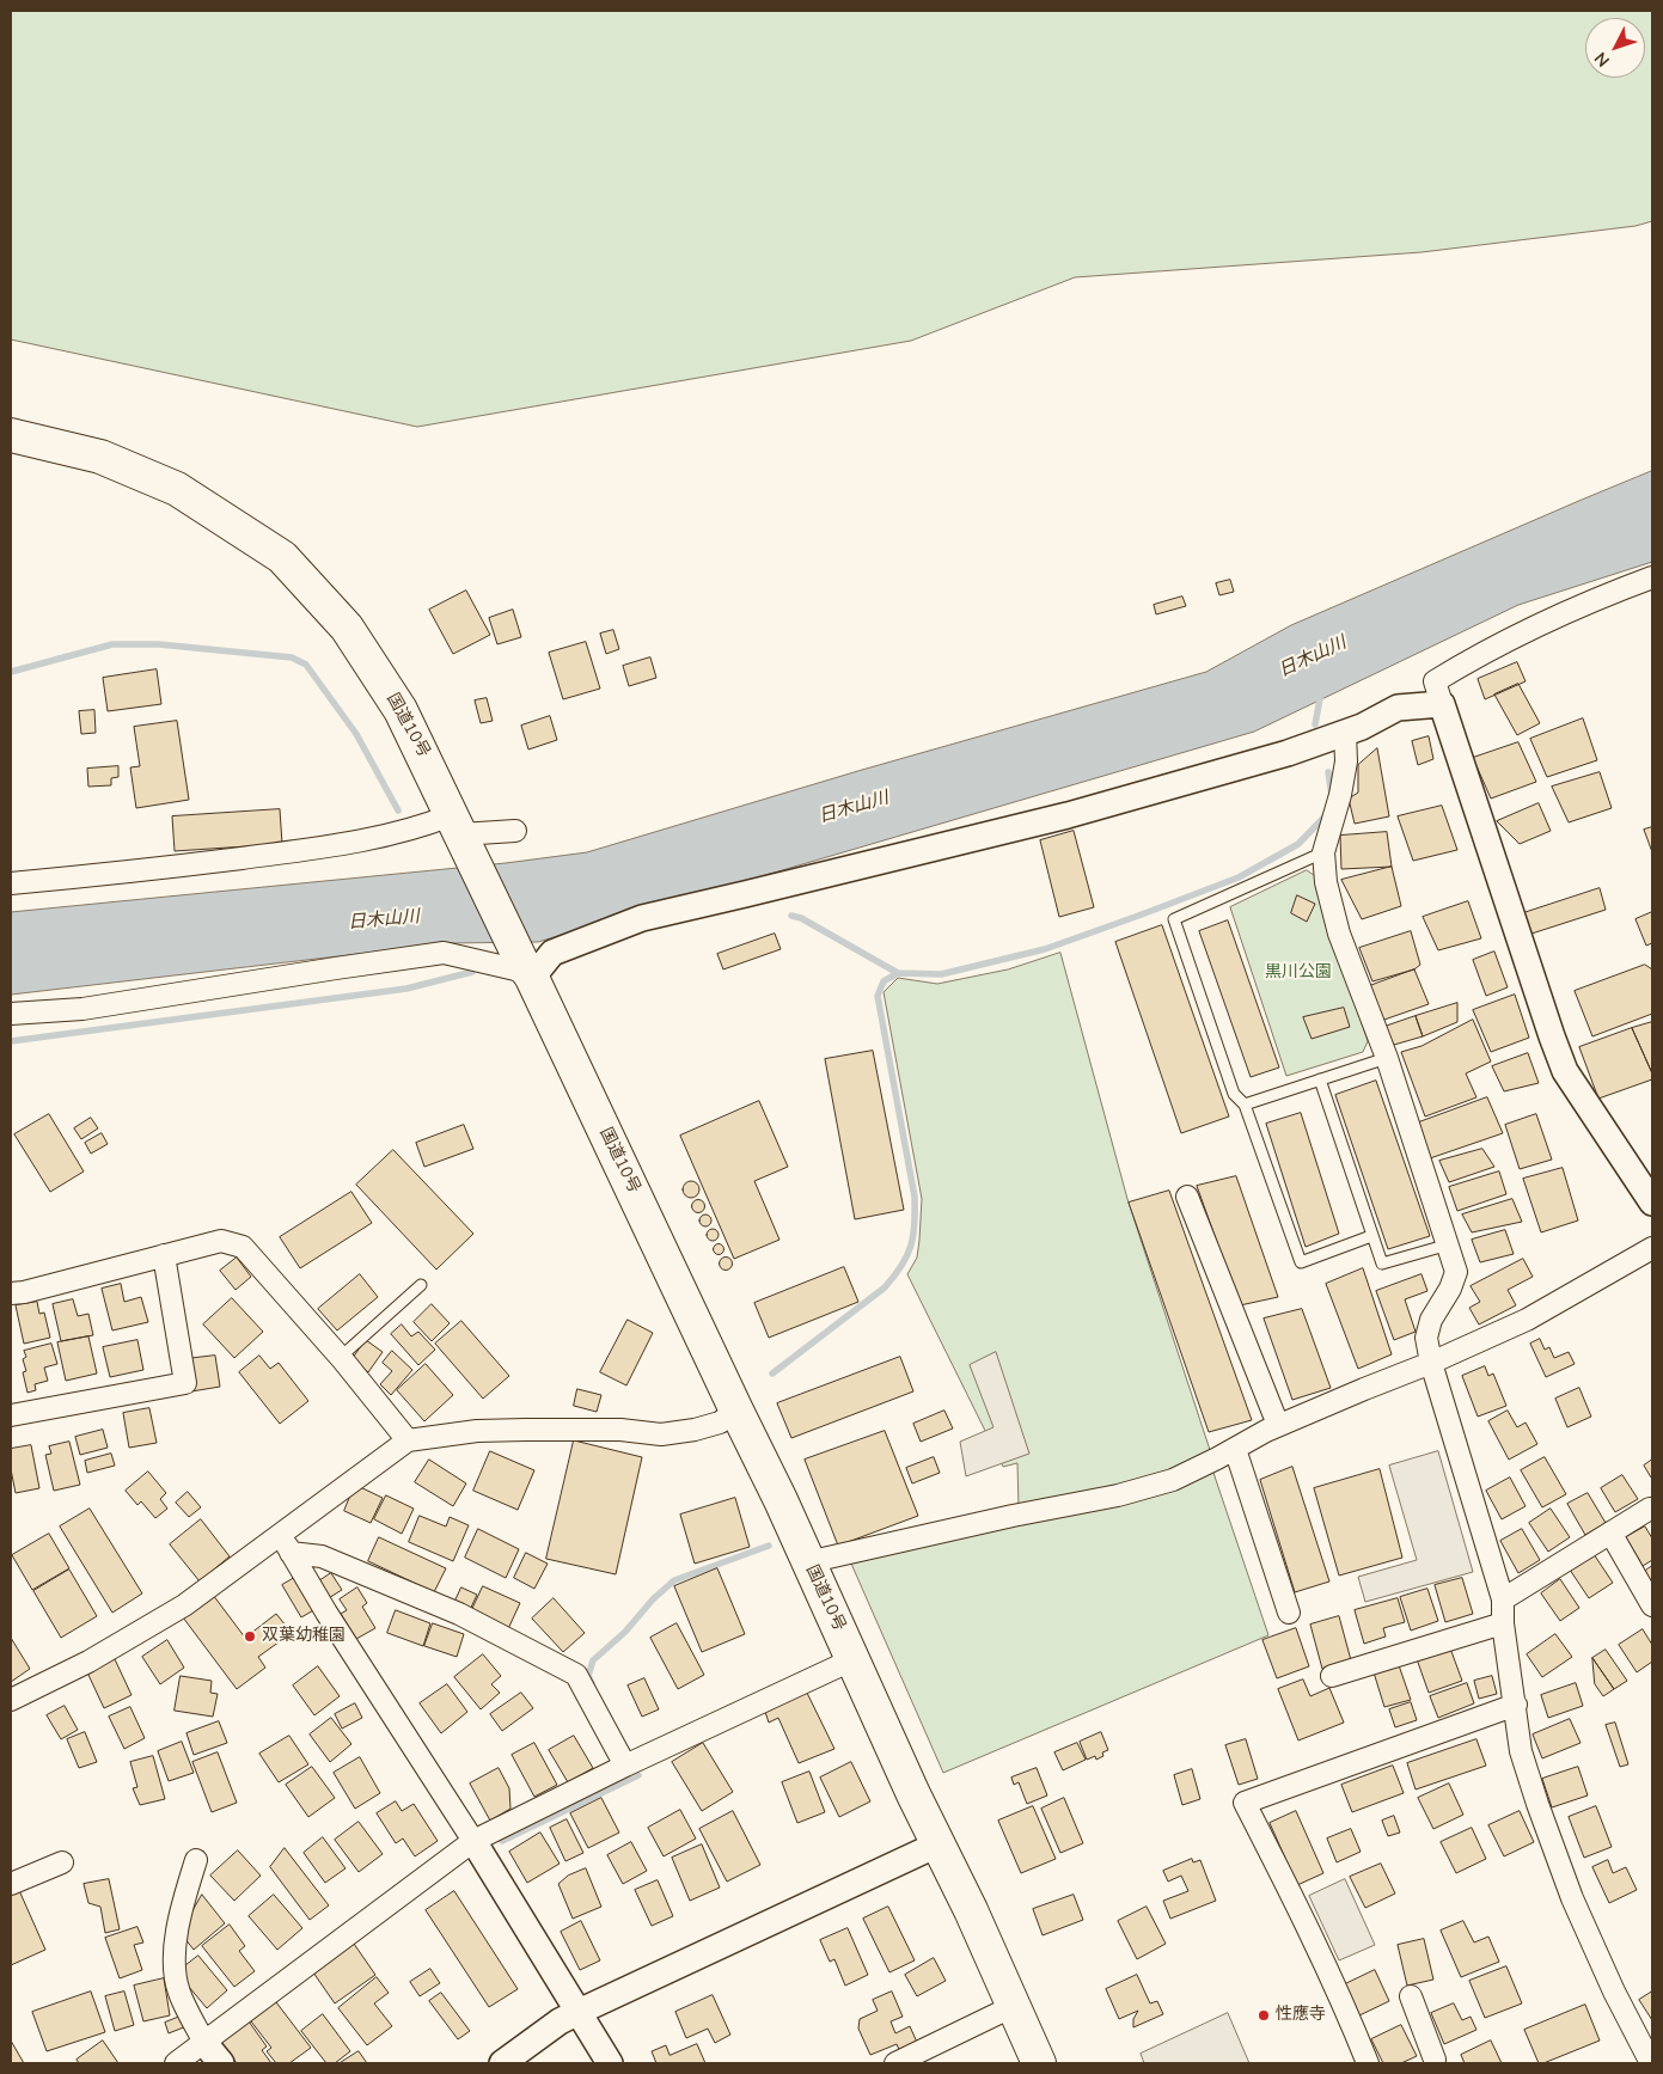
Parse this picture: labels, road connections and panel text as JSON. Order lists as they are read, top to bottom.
{
  "streets": {
    "highway": ["国道10号"]
  },
  "water": ["日木山川"],
  "parks": ["黒川公園"],
  "places": ["双葉幼稚園", "性應寺"],
  "north": "bottom left"
}
